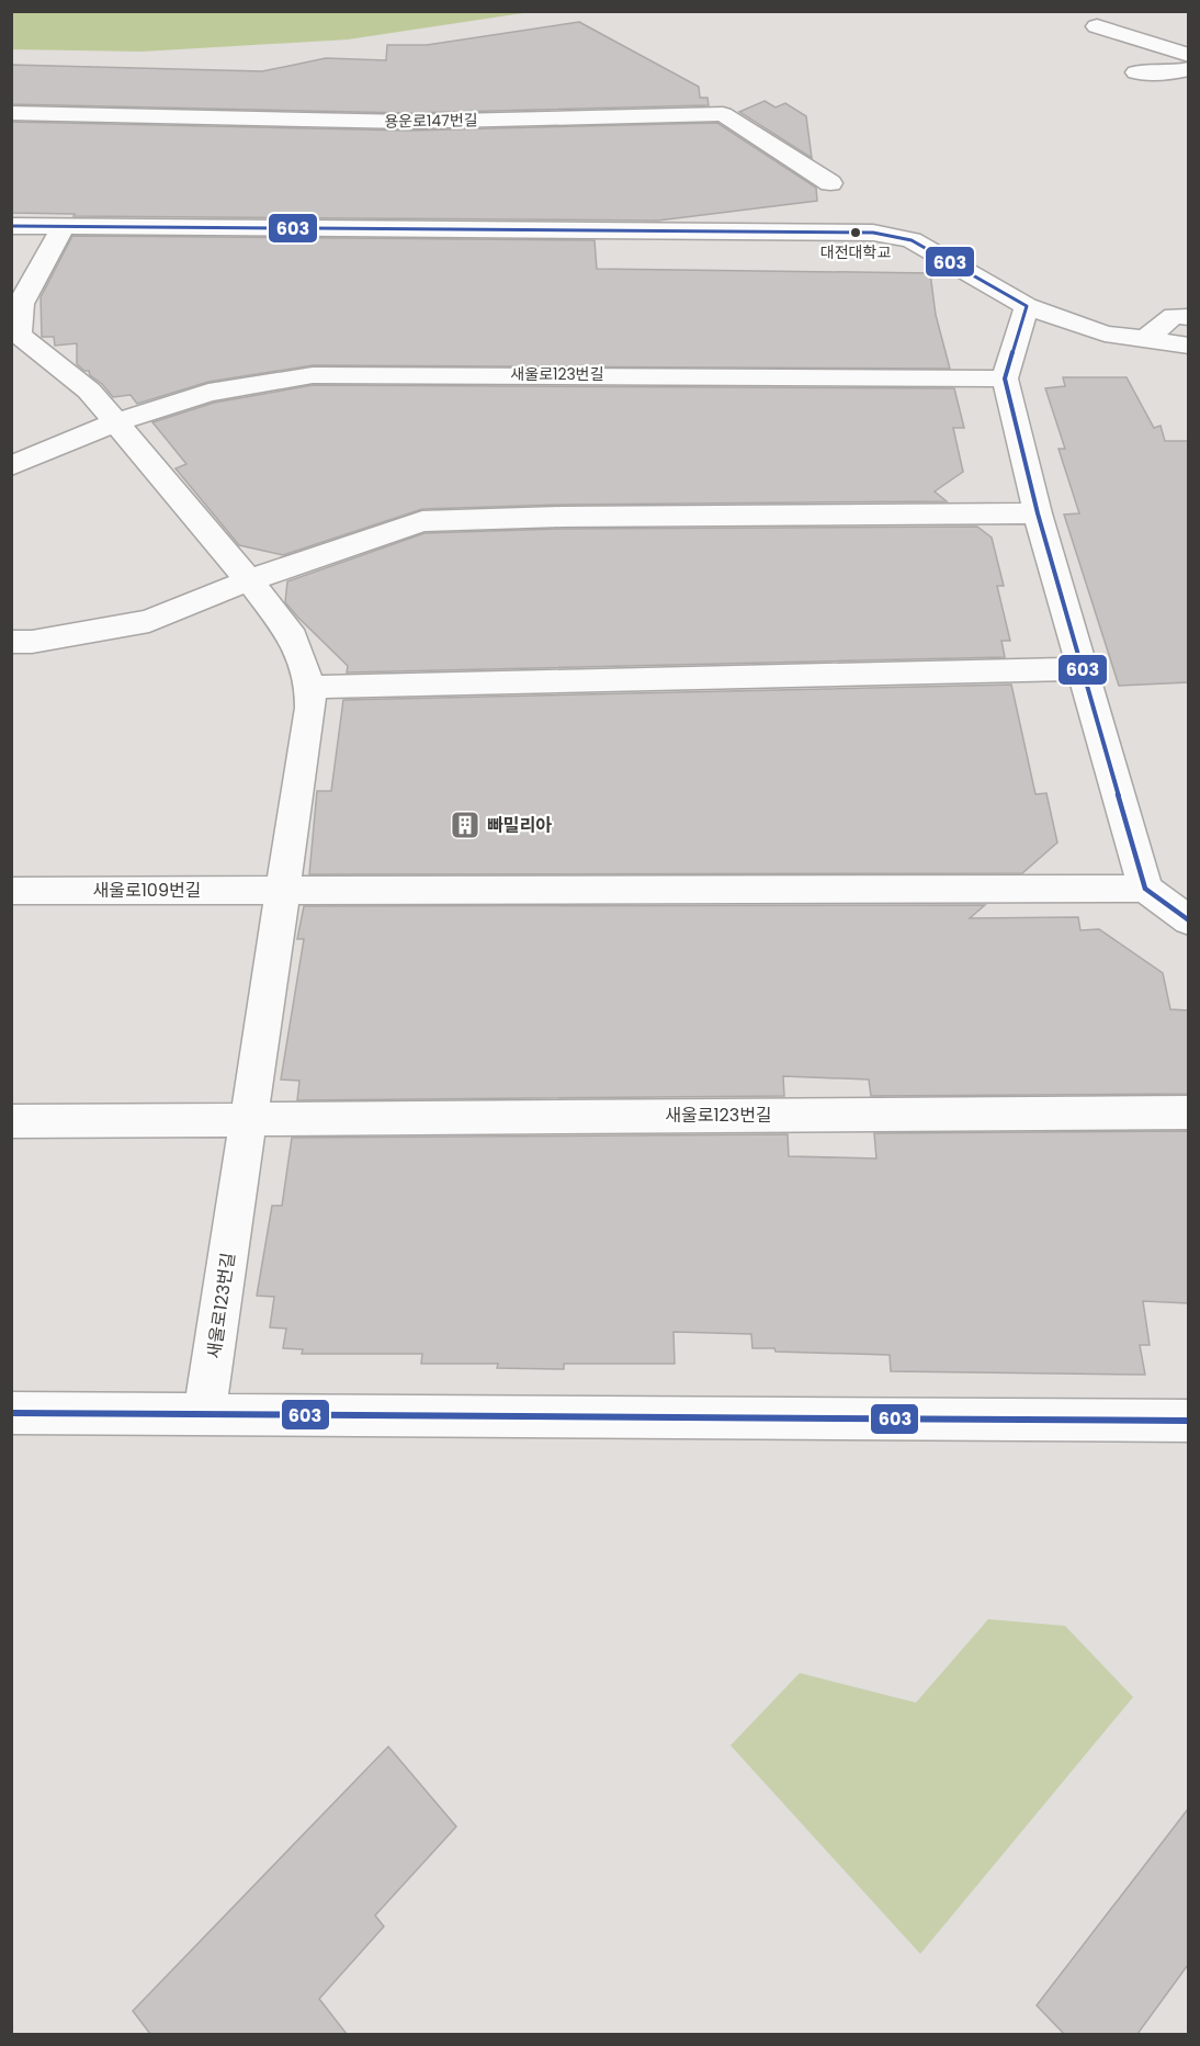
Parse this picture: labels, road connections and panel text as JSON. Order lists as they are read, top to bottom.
{
  "streets": {
    "street": ["용운로147번길", "새울로123번길", "새울로109번길"]
  },
  "crossings": [
    ["새울로123번길", "새울로109번길"]
  ],
  "places": {
    "other": ["대전대학교"],
    "building": ["빠밀리아"]
  },
  "lines": ["transit line 603"]
}
